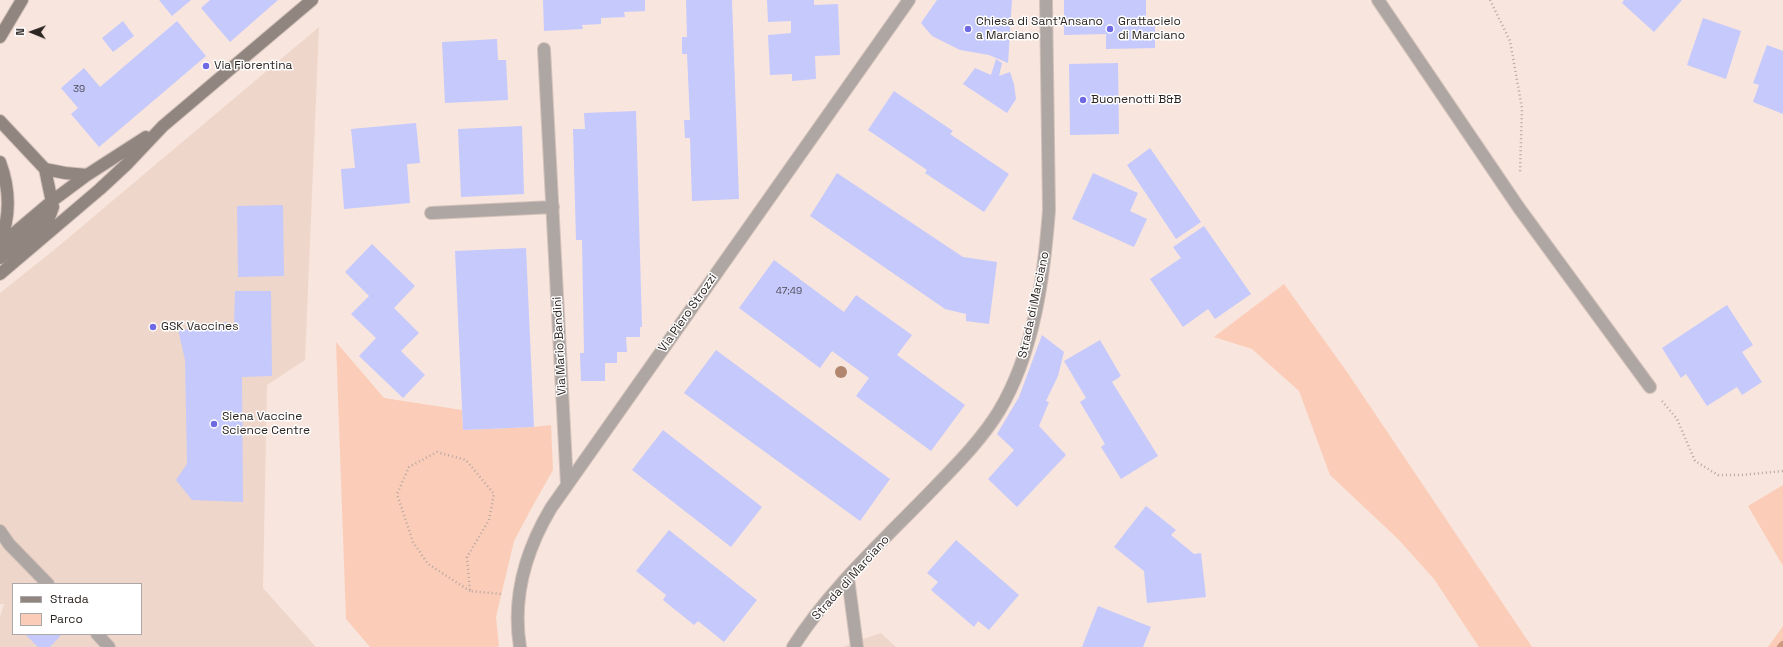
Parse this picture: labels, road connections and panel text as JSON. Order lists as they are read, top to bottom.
{
  "streets": {
    "street": ["Strada di Marciano", "Via Piero Strozzi", "Via Mario Bandini"]
  },
  "crossings": [
    ["Via Piero Strozzi", "Via Mario Bandini"]
  ],
  "places": [
    "Chiesa di Sant'Ansano a Marciano",
    "Grattacielo di Marciano",
    "Via Fiorentina",
    "Buonenotti B&B",
    "GSK Vaccines",
    "Siena Vaccine Science Centre"
  ],
  "house_numbers": ["39", "47;49"],
  "legend": ["Strada", "Parco"],
  "north": "left"
}
